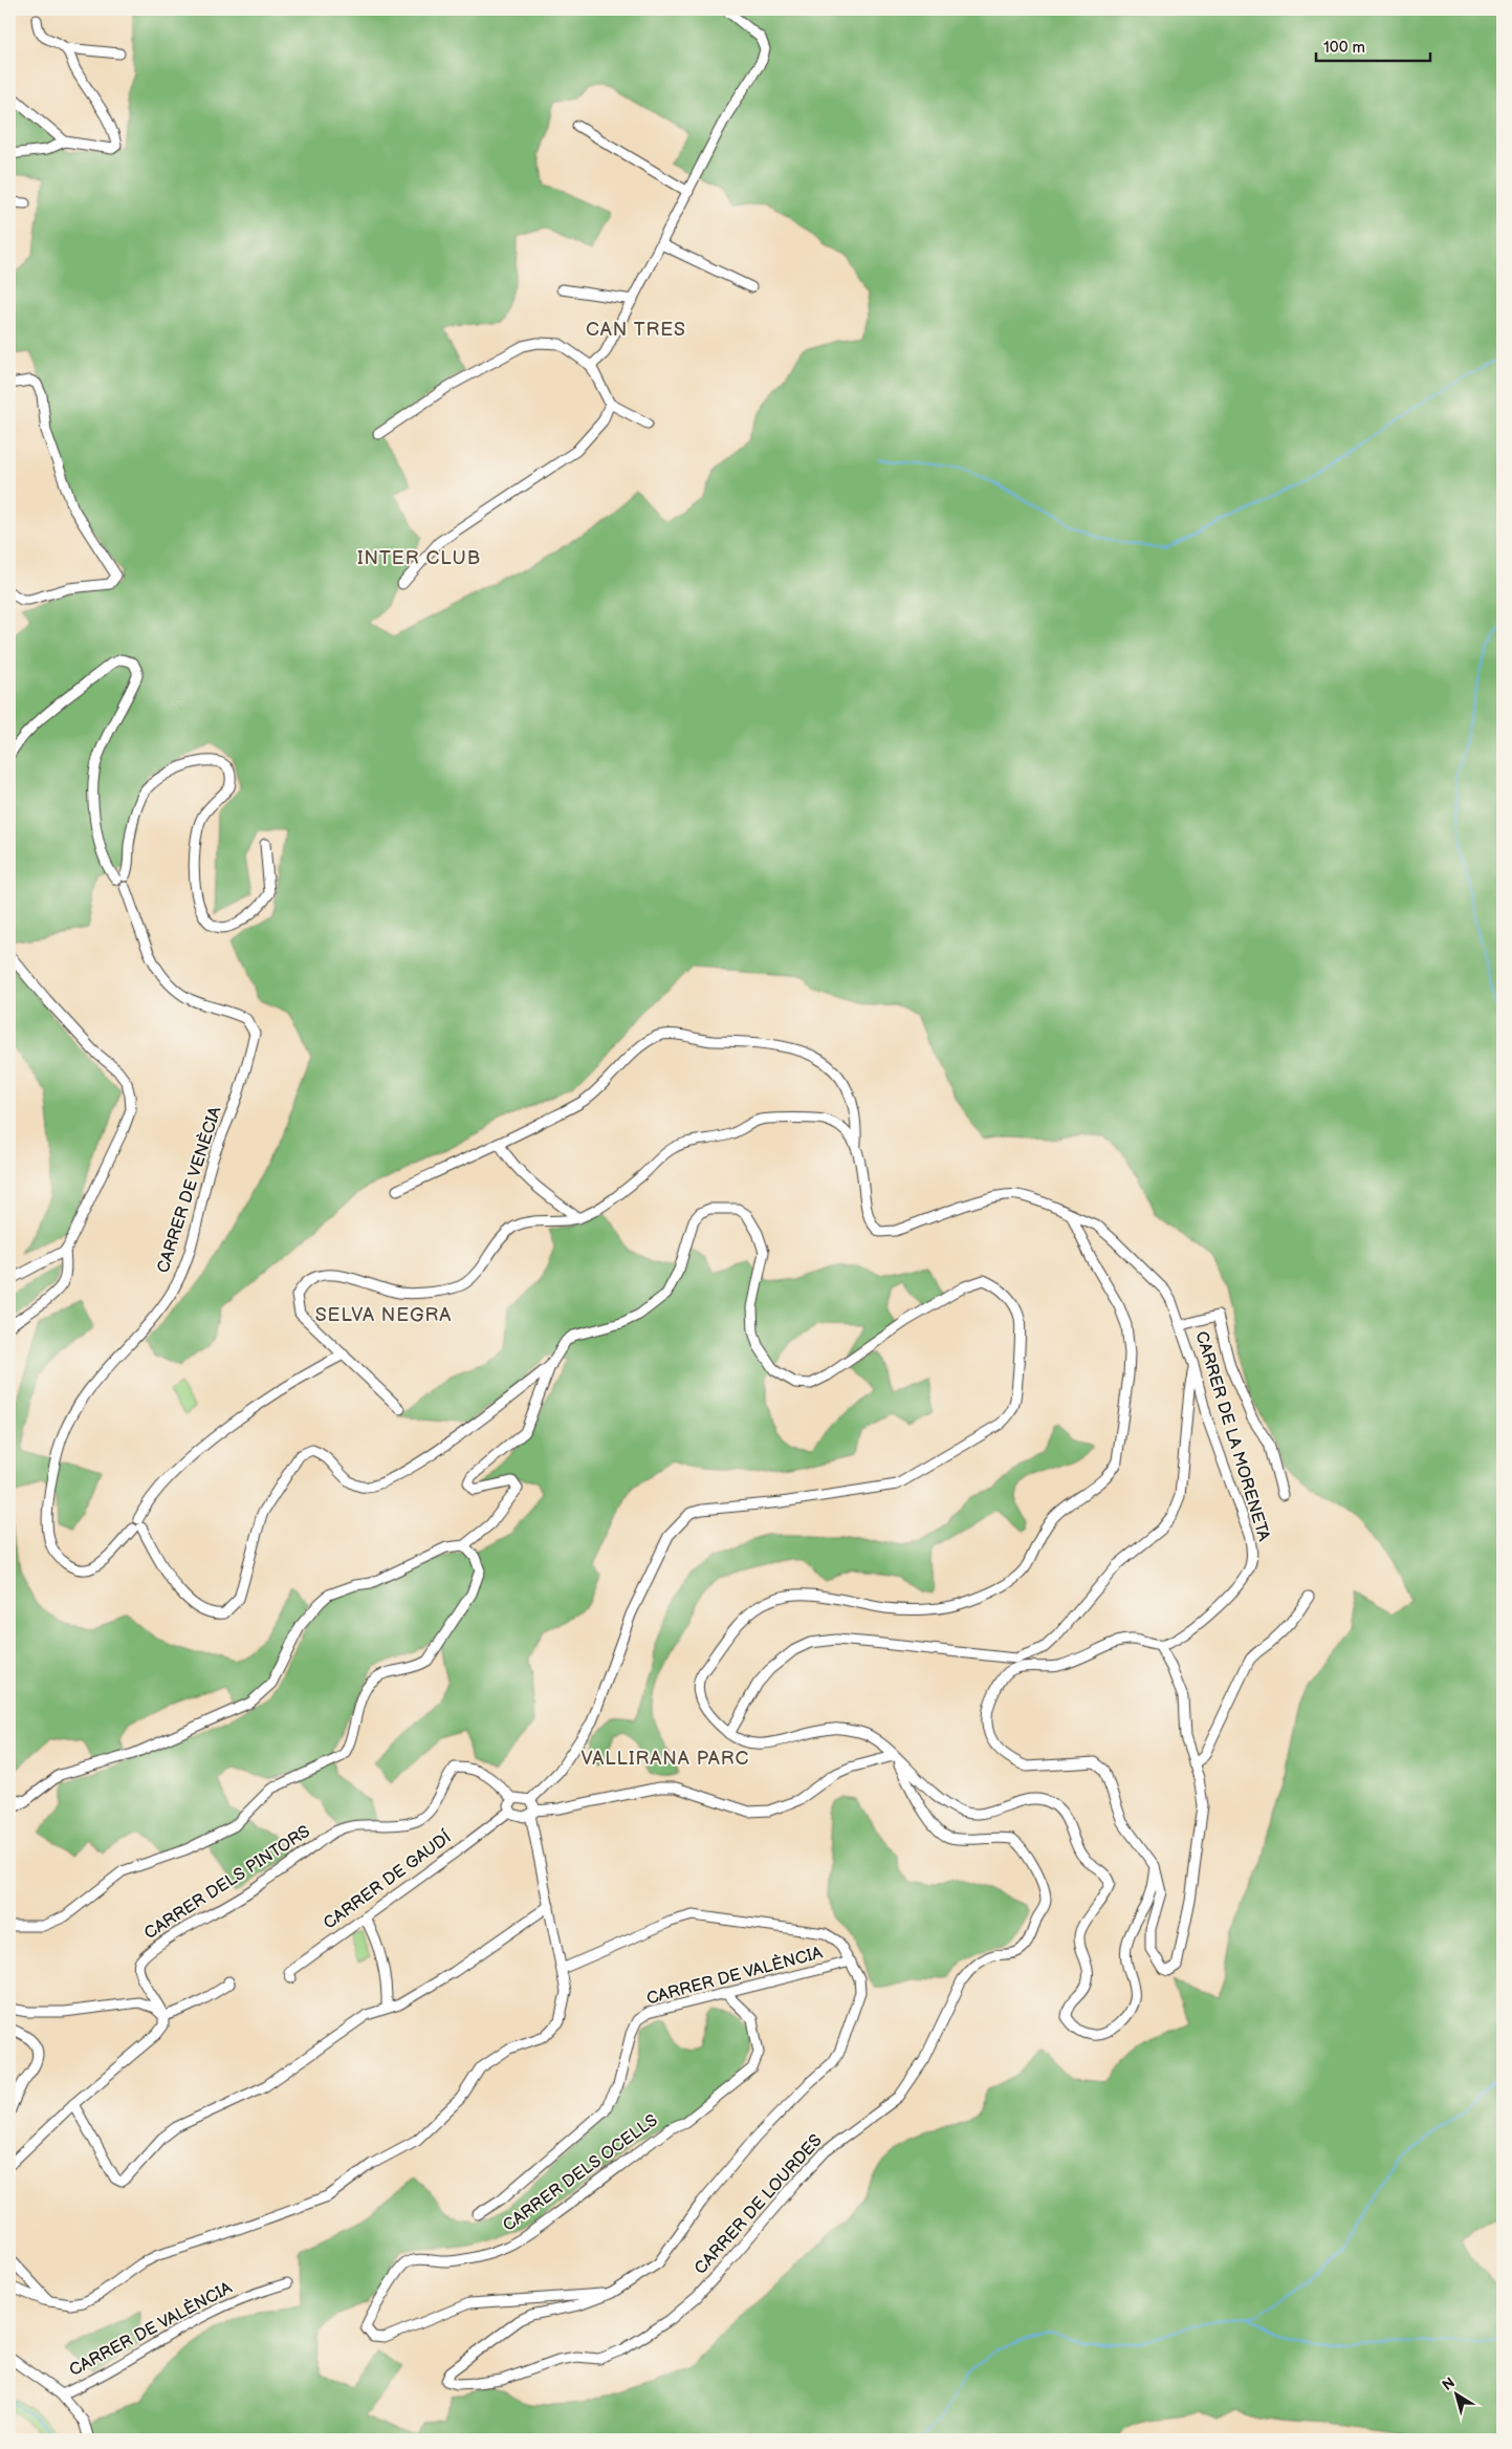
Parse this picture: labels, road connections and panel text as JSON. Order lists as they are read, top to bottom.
{
  "streets": {
    "street": [
      "CARRER DE VENÈCIA",
      "CARRER DE LA MORENETA",
      "CARRER DE GAUDÍ",
      "CARRER DELS PINTORS",
      "CARRER DE VALÈNCIA",
      "CARRER DELS OCELLS",
      "CARRER DE LOURDES"
    ]
  },
  "crossings": [
    ["CARRER DE GAUDÍ", "CARRER DELS PINTORS"],
    ["CARRER DE VALÈNCIA", "CARRER DELS OCELLS"],
    ["CARRER DELS OCELLS", "CARRER DE LOURDES"]
  ],
  "districts": [
    "CAN TRES",
    "INTER CLUB",
    "SELVA NEGRA",
    "VALLIRANA PARC"
  ],
  "scale_bar": "100 m",
  "north": "top left"
}
